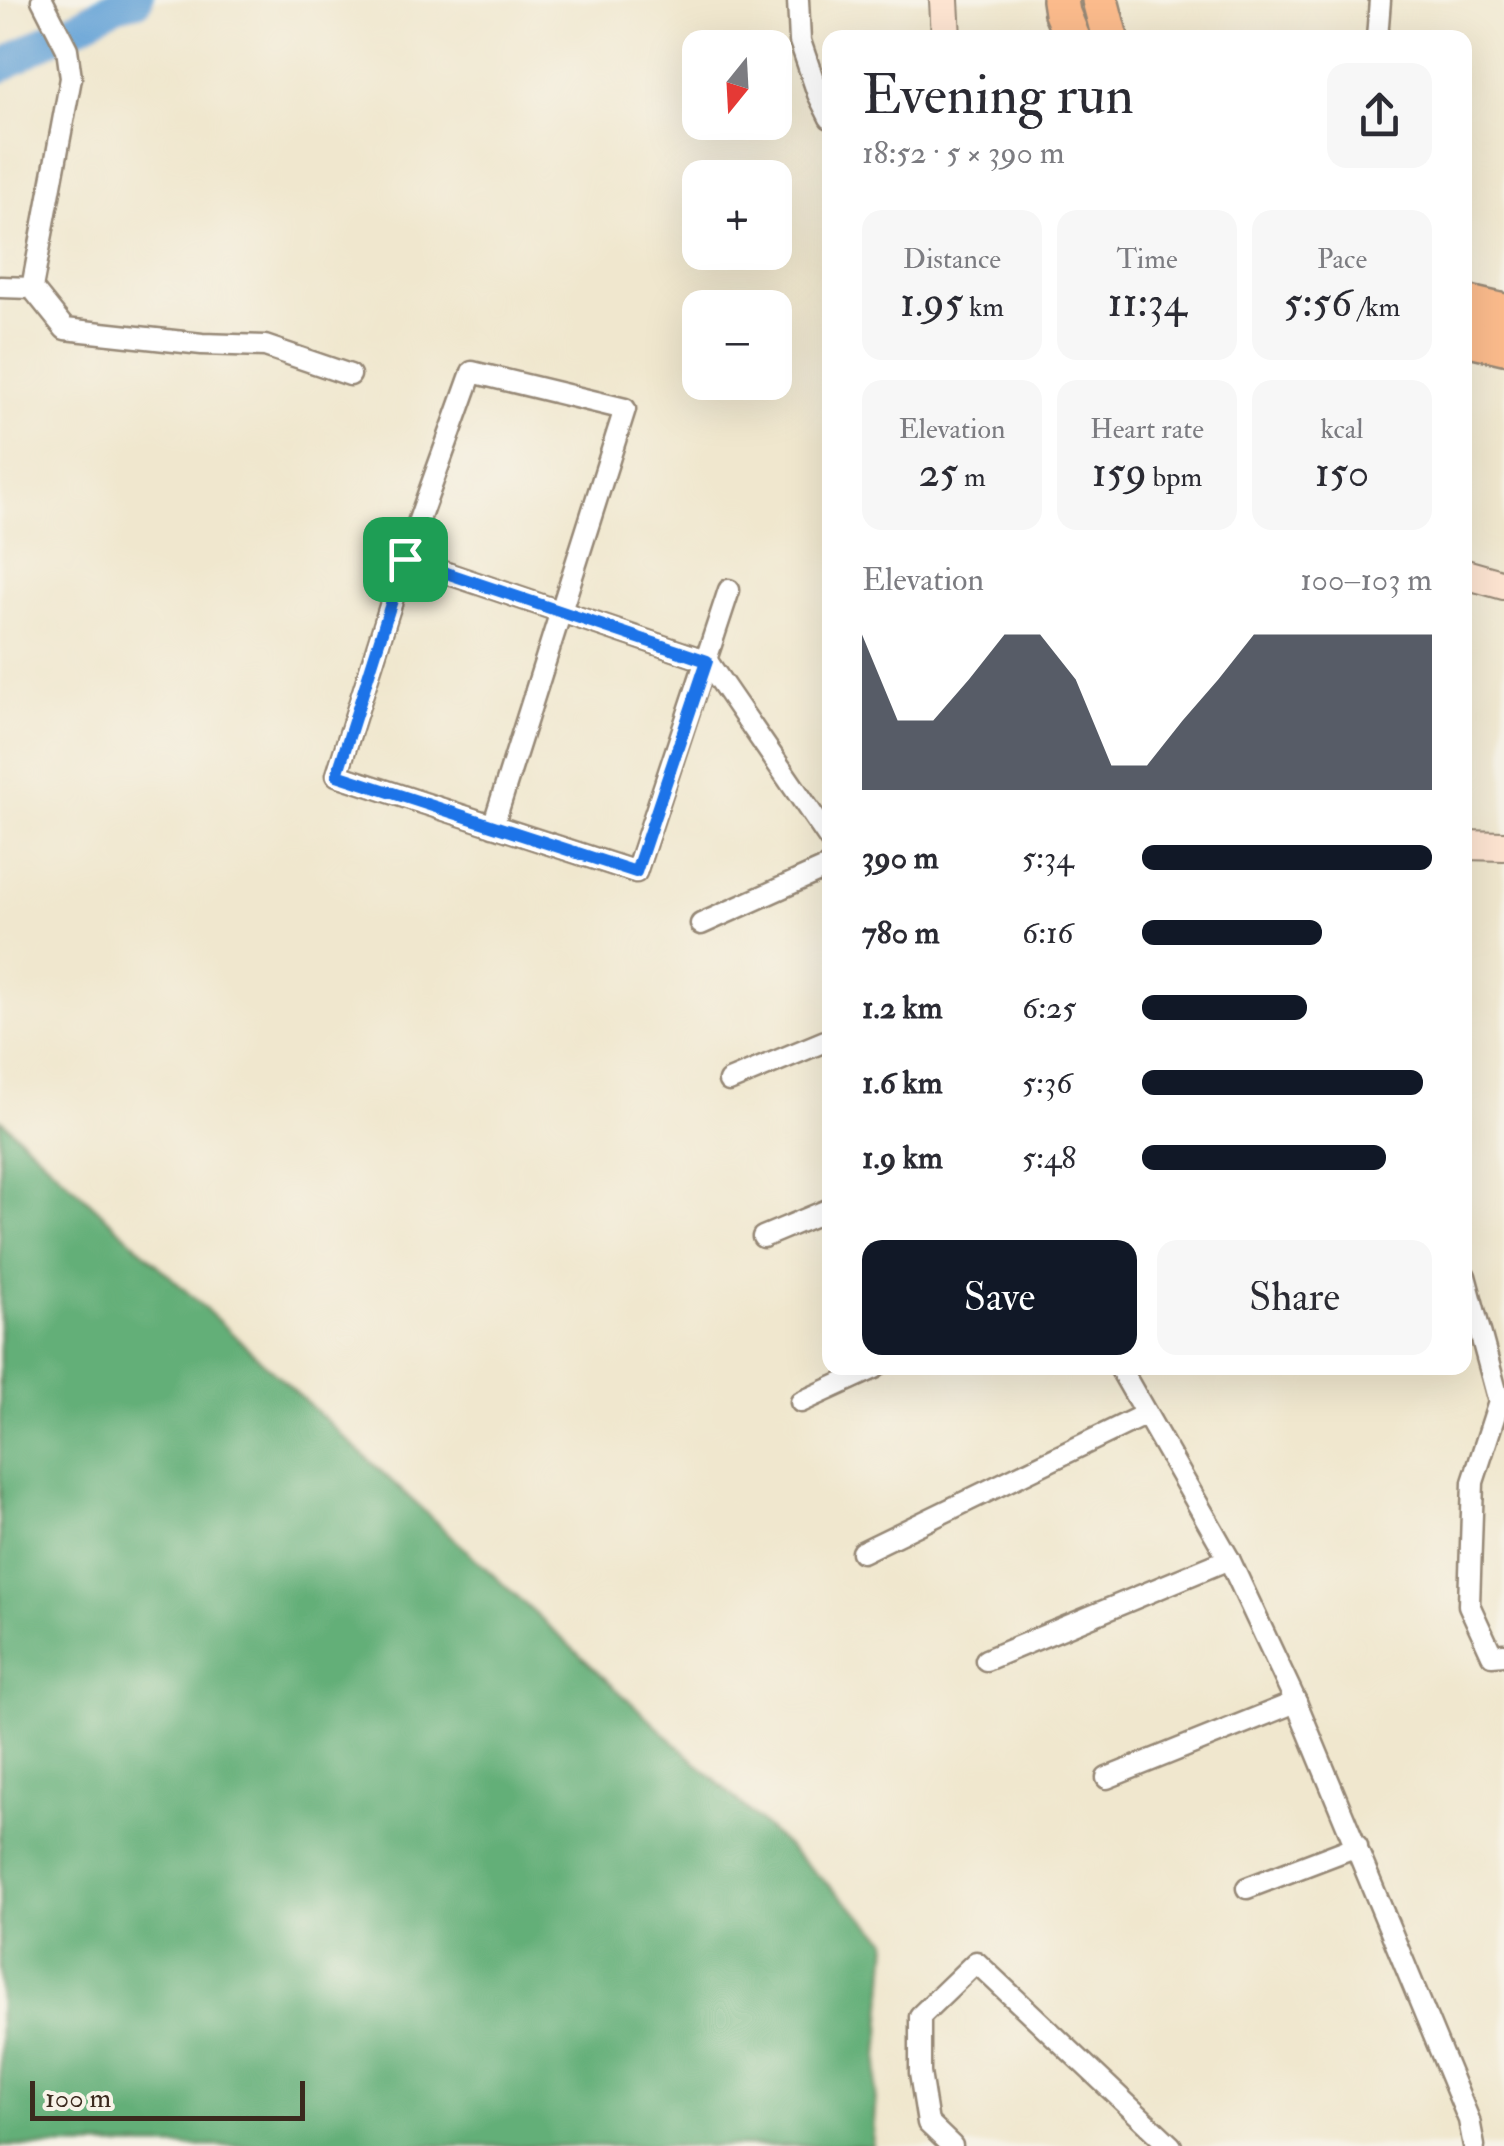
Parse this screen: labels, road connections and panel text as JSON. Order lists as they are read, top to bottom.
{
  "scale_bar": "100 m",
  "north": "bottom",
  "page": {
    "map_buttons": ["+", "−"],
    "heading": ["Evening run", "18:52 · 5 × 390 m"],
    "stats": [
      ["Distance", "1.95 km"],
      ["Time", "11:34"],
      ["Pace", "5:56 /km"],
      ["Elevation", "25 m"],
      ["Heart rate", "159 bpm"],
      ["kcal", "150"]
    ],
    "chart": ["Elevation", "100–103 m"],
    "list": [
      {
        "name": "390 m",
        "note": "5:34"
      },
      {
        "name": "780 m",
        "note": "6:16"
      },
      {
        "name": "1.2 km",
        "note": "6:25"
      },
      {
        "name": "1.6 km",
        "note": "5:36"
      },
      {
        "name": "1.9 km",
        "note": "5:48"
      }
    ],
    "buttons": ["Save", "Share"],
    "scale": "100 m"
  }
}
